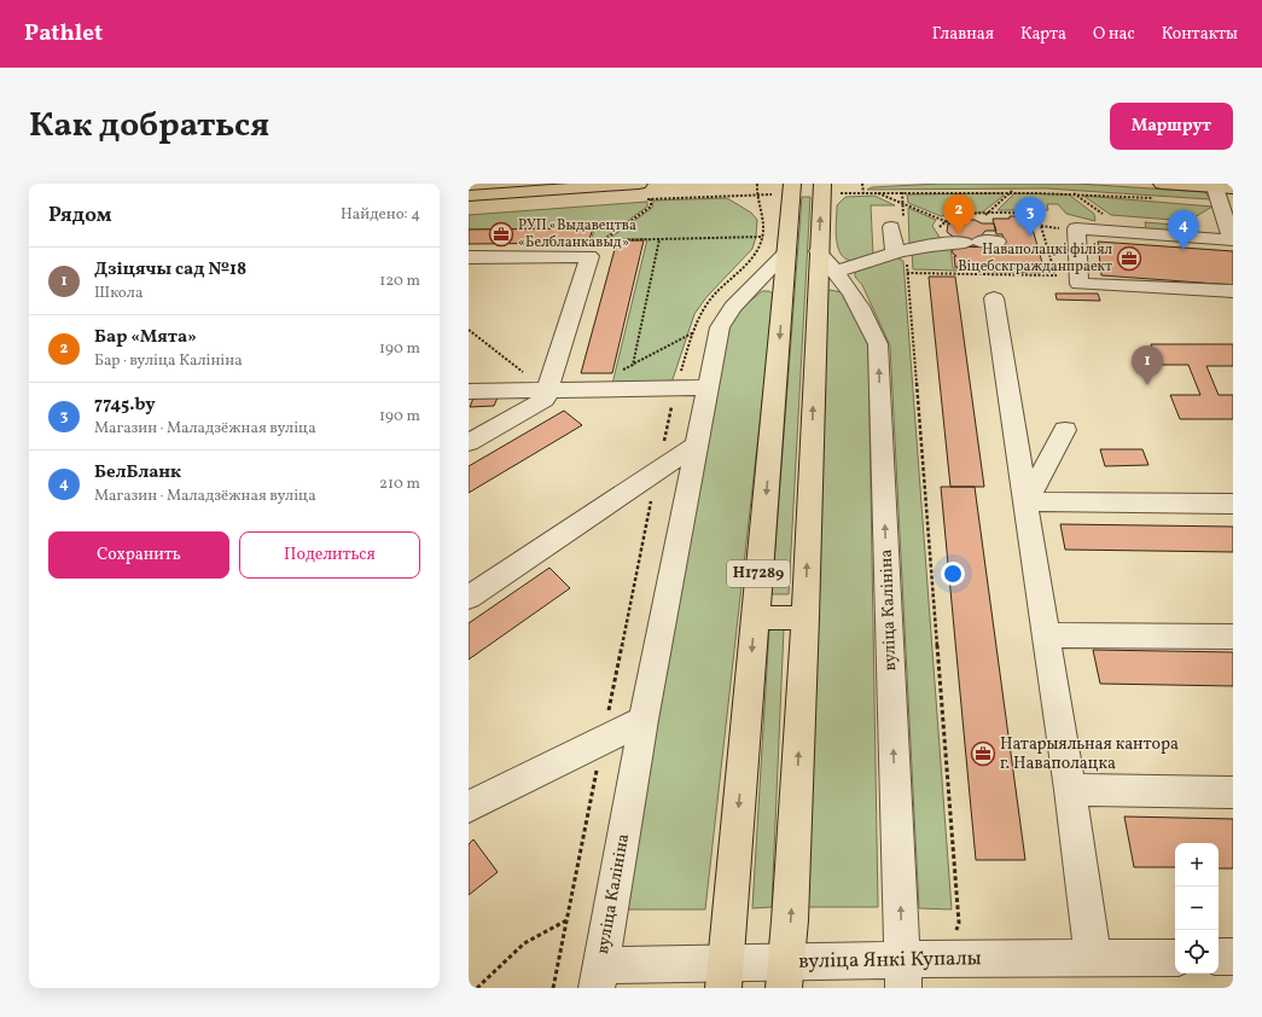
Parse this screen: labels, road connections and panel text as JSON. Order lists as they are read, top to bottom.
{
  "streets": {
    "main road": ["Н17289"],
    "street": ["вуліца Калініна", "вуліца Янкі Купалы"]
  },
  "crossings": [
    ["Н17289", "вуліца Калініна"],
    ["Н17289", "вуліца Янкі Купалы"],
    ["вуліца Калініна", "вуліца Янкі Купалы"]
  ],
  "places": {
    "office": ["РУП «Выдавецтва «Белбланкавыд»", "Наваполацкі філіял Віцебскгражданпраект", "Натарыяльная кантора г. Наваполацка"]
  },
  "page": {
    "header": "Pathlet",
    "nav": [
      "Главная",
      "Карта",
      "О нас",
      "Контакты"
    ],
    "title": "Как добраться",
    "buttons": [
      "Маршрут",
      ["Сохранить", "Поделиться"]
    ],
    "heading": ["Рядом", "Найдено: 4"],
    "pins": [
      "2",
      "3",
      "4",
      "1"
    ],
    "list": [
      {
        "mark": "1",
        "name": "Дзіцячы сад №18",
        "note": "Школа",
        "value": "120 m"
      },
      {
        "mark": "2",
        "name": "Бар «Мята»",
        "note": "Бар · вуліца Калініна",
        "value": "190 m"
      },
      {
        "mark": "3",
        "name": "7745.by",
        "note": "Магазин · Маладзёжная вуліца",
        "value": "190 m"
      },
      {
        "mark": "4",
        "name": "БелБланк",
        "note": "Магазин · Маладзёжная вуліца",
        "value": "210 m"
      }
    ],
    "map_buttons": ["+", "−"]
  }
}
